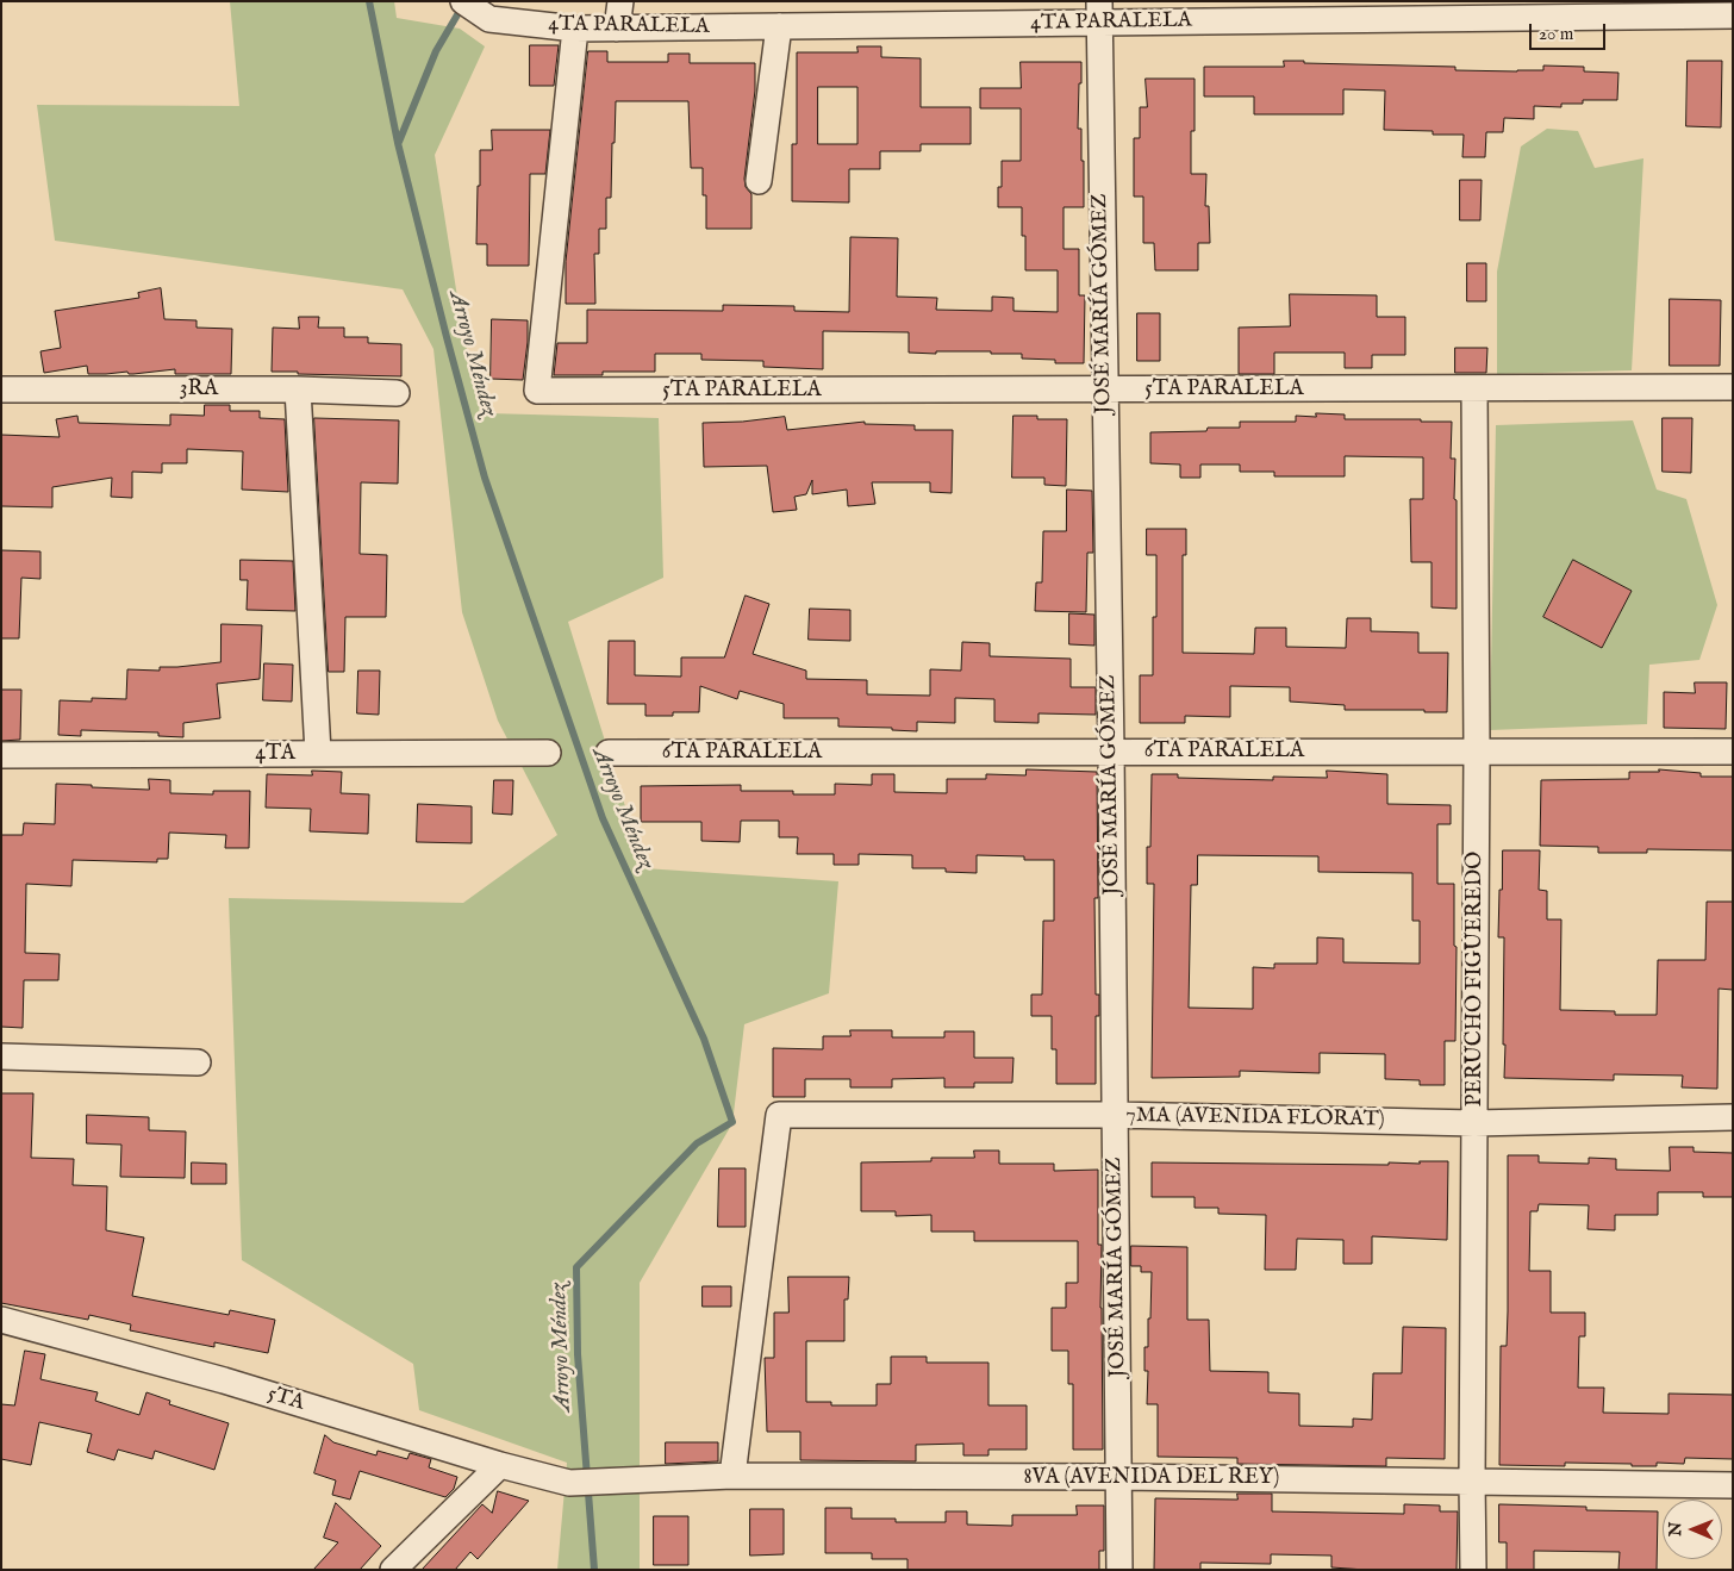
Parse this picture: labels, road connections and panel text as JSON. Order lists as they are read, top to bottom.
{
  "streets": {
    "street": [
      "4TA PARALELA",
      "JOSÉ MARÍA GÓMEZ",
      "3RA",
      "5TA PARALELA",
      "6TA PARALELA",
      "4TA",
      "PERUCHO FIGUEREDO",
      "7MA (AVENIDA FLORAT)",
      "5TA",
      "8VA (AVENIDA DEL REY)"
    ]
  },
  "crossings": [
    ["4TA PARALELA", "JOSÉ MARÍA GÓMEZ"],
    ["4TA PARALELA", "5TA PARALELA"],
    ["JOSÉ MARÍA GÓMEZ", "5TA PARALELA"],
    ["JOSÉ MARÍA GÓMEZ", "6TA PARALELA"],
    ["JOSÉ MARÍA GÓMEZ", "7MA (AVENIDA FLORAT)"],
    ["JOSÉ MARÍA GÓMEZ", "8VA (AVENIDA DEL REY)"],
    ["5TA PARALELA", "PERUCHO FIGUEREDO"],
    ["6TA PARALELA", "PERUCHO FIGUEREDO"],
    ["PERUCHO FIGUEREDO", "7MA (AVENIDA FLORAT)"],
    ["PERUCHO FIGUEREDO", "8VA (AVENIDA DEL REY)"],
    ["7MA (AVENIDA FLORAT)", "8VA (AVENIDA DEL REY)"],
    ["5TA", "8VA (AVENIDA DEL REY)"]
  ],
  "water": ["Arroyo Méndez"],
  "scale_bar": "20 m",
  "north": "left"
}
